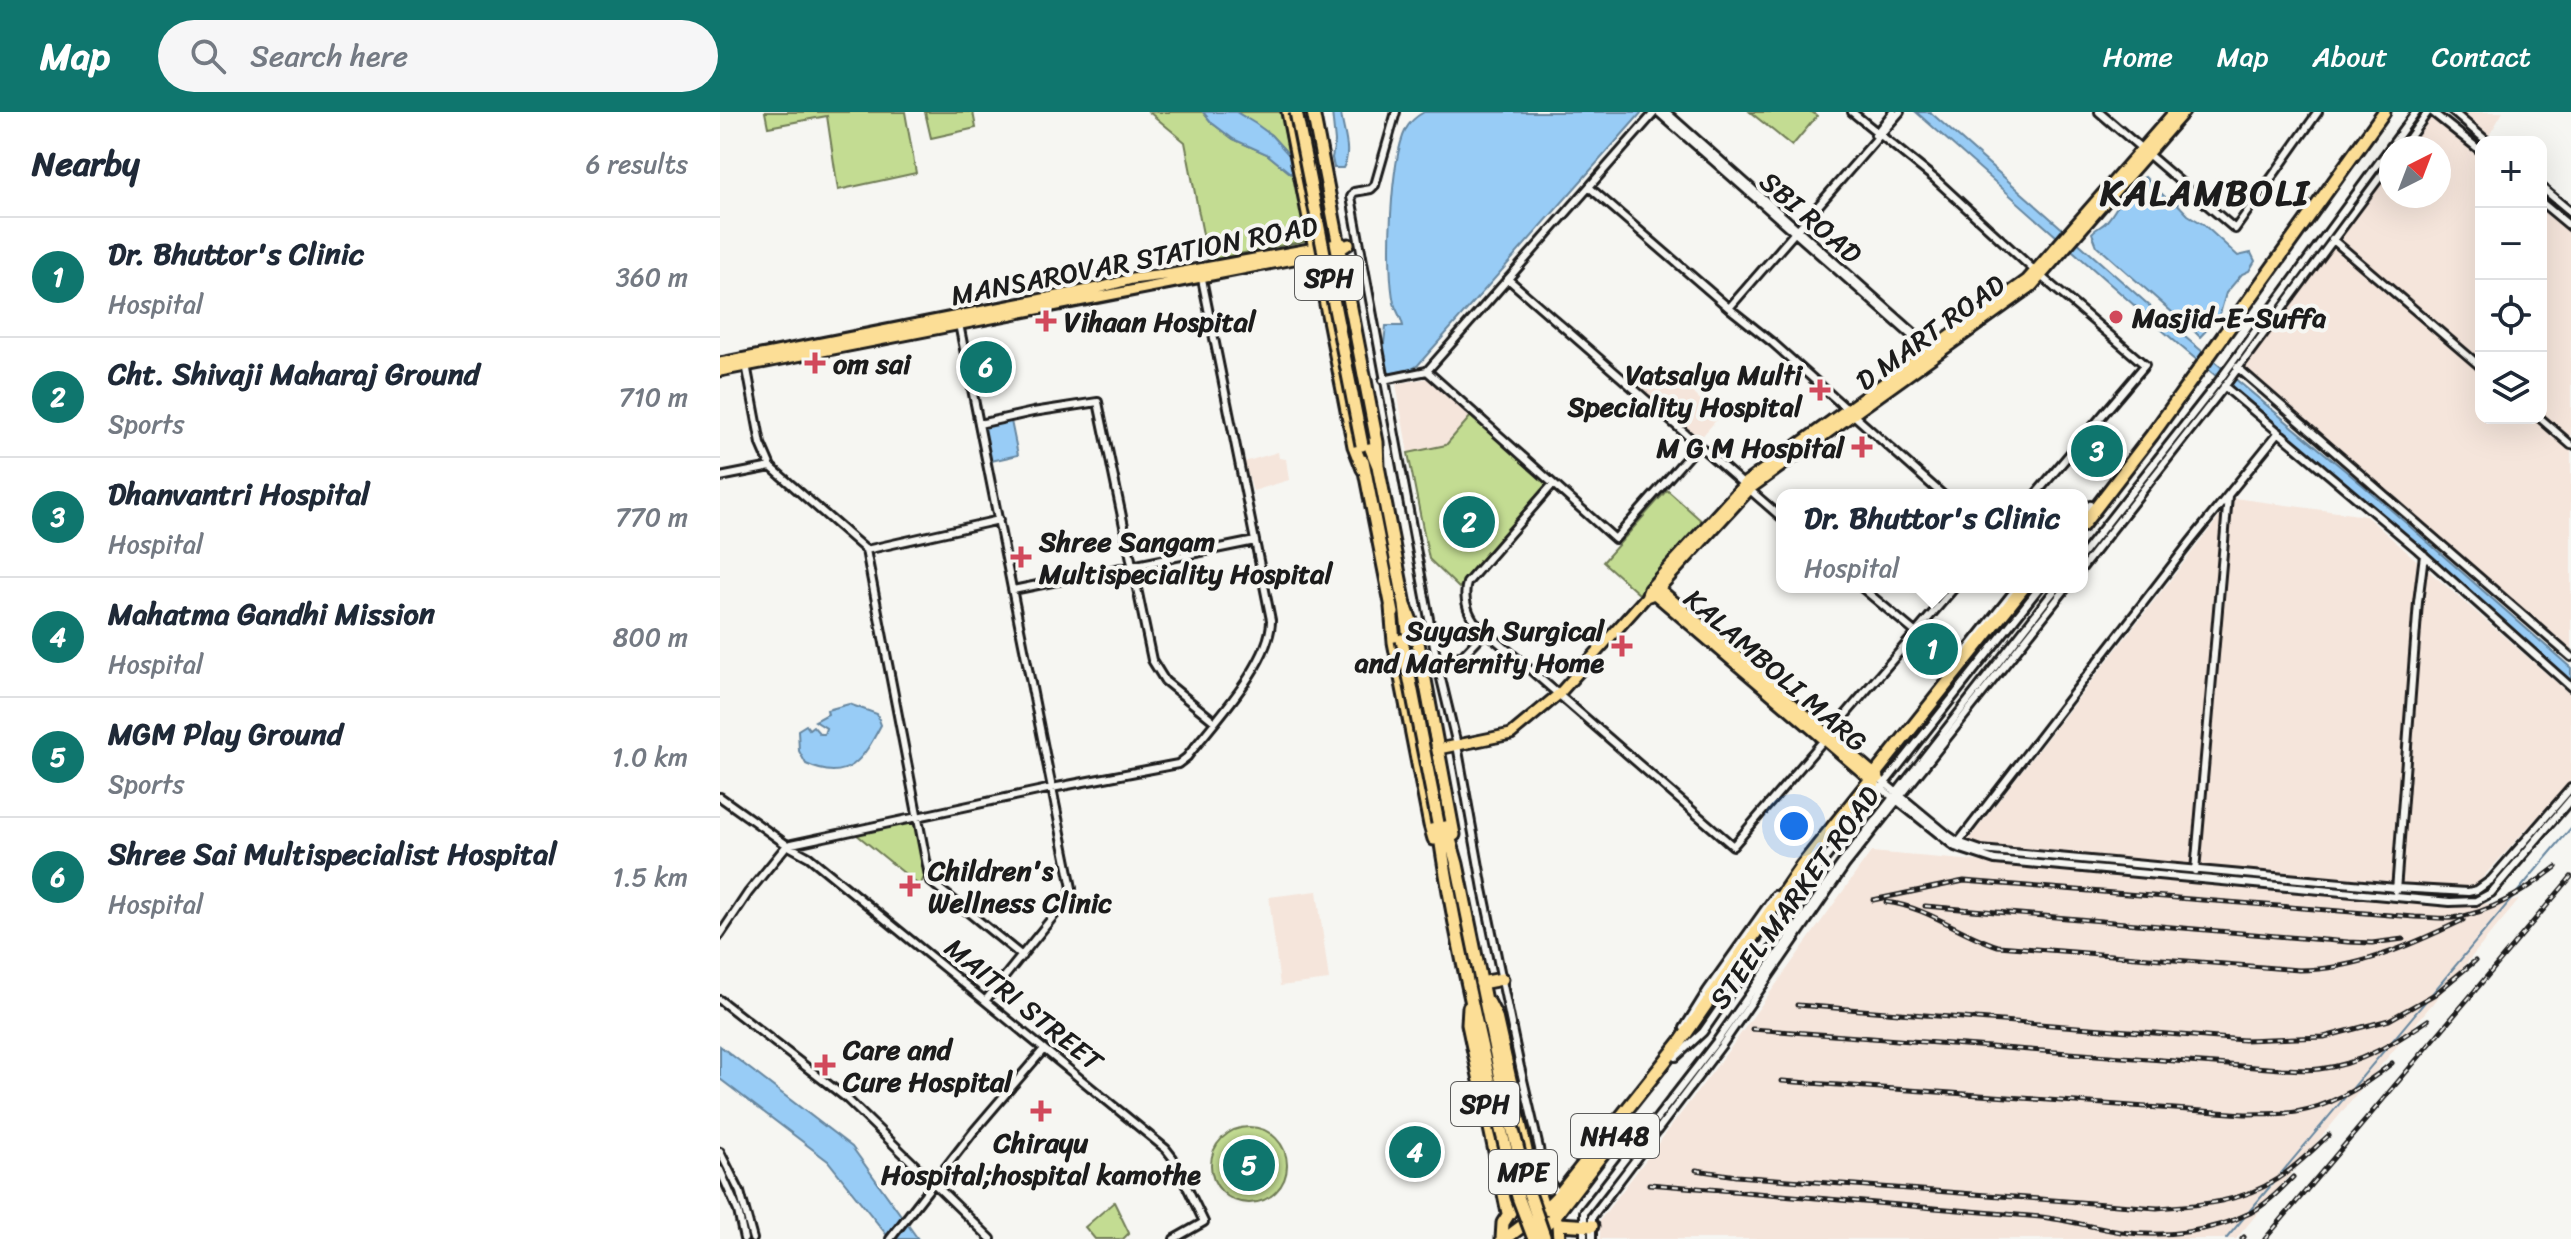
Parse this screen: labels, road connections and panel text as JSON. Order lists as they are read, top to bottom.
{
  "streets": {
    "highway": ["SPH", "NH48", "MPE"],
    "main road": ["MANSAROVAR STATION ROAD", "D MART ROAD", "KALAMBOLI MARG"],
    "street": ["SBI ROAD", "STEEL MARKET ROAD", "MAITRI STREET"]
  },
  "crossings": [
    ["SBI ROAD", "D MART ROAD"],
    ["SPH", "NH48"],
    ["SPH", "MPE"],
    ["D MART ROAD", "KALAMBOLI MARG"],
    ["KALAMBOLI MARG", "NH48"]
  ],
  "districts": ["KALAMBOLI"],
  "places": {
    "other": ["Masjid-E-Suffa"],
    "health": [
      "Vihaan Hospital",
      "om sai",
      "Vatsalya Multi Speciality Hospital",
      "M G M Hospital",
      "Shree Sangam Multispeciality Hospital",
      "Suyash Surgical and Maternity Home",
      "Children's Wellness Clinic",
      "Care and Cure Hospital",
      "Chirayu Hospital;hospital kamothe"
    ]
  },
  "north": "top right",
  "page": {
    "header": "Map",
    "search": "Search here",
    "nav": [
      "Home",
      "Map",
      "About",
      "Contact"
    ],
    "heading": ["Nearby", "6 results"],
    "map_buttons": ["+", "−"],
    "list": [
      {
        "mark": "1",
        "name": "Dr. Bhuttor's Clinic",
        "note": "Hospital",
        "value": "360 m"
      },
      {
        "mark": "2",
        "name": "Cht. Shivaji Maharaj Ground",
        "note": "Sports",
        "value": "710 m"
      },
      {
        "mark": "3",
        "name": "Dhanvantri Hospital",
        "note": "Hospital",
        "value": "770 m"
      },
      {
        "mark": "4",
        "name": "Mahatma Gandhi Mission",
        "note": "Hospital",
        "value": "800 m"
      },
      {
        "mark": "5",
        "name": "MGM Play Ground",
        "note": "Sports",
        "value": "1.0 km"
      },
      {
        "mark": "6",
        "name": "Shree Sai Multispecialist Hospital",
        "note": "Hospital",
        "value": "1.5 km"
      }
    ],
    "pins": [
      "6",
      "3",
      "2",
      "1",
      "4",
      "5"
    ],
    "popup": ["Dr. Bhuttor's Clinic", "Hospital"]
  }
}
